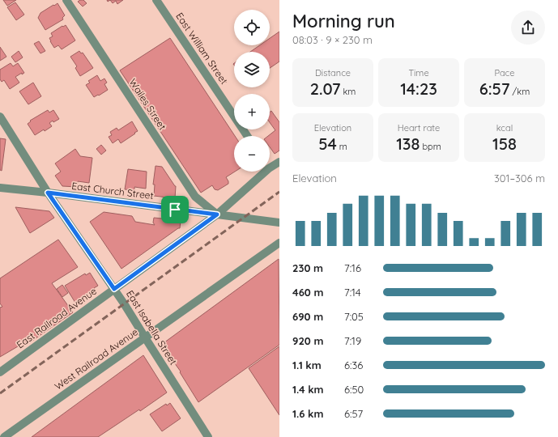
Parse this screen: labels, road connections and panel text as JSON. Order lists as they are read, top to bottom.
{
  "streets": {
    "street": [
      "East William Street",
      "Wailes Street",
      "East Church Street",
      "East Railroad Avenue",
      "East Isabella Street",
      "West Railroad Avenue"
    ]
  },
  "crossings": [
    ["Wailes Street", "East Church Street"],
    ["Wailes Street", "East Railroad Avenue"],
    ["East Church Street", "East Railroad Avenue"],
    ["East Church Street", "East Isabella Street"],
    ["East Railroad Avenue", "East Isabella Street"],
    ["East Isabella Street", "West Railroad Avenue"]
  ],
  "page": {
    "heading": ["Morning run", "08:03 · 9 × 230 m"],
    "map_buttons": ["+", "−"],
    "stats": [
      ["Distance", "2.07 km"],
      ["Time", "14:23"],
      ["Pace", "6:57 /km"],
      ["Elevation", "54 m"],
      ["Heart rate", "138 bpm"],
      ["kcal", "158"]
    ],
    "chart": ["Elevation", "301–306 m"],
    "list": [
      {
        "name": "230 m",
        "note": "7:16"
      },
      {
        "name": "460 m",
        "note": "7:14"
      },
      {
        "name": "690 m",
        "note": "7:05"
      },
      {
        "name": "920 m",
        "note": "7:19"
      },
      {
        "name": "1.1 km",
        "note": "6:36"
      },
      {
        "name": "1.4 km",
        "note": "6:50"
      },
      {
        "name": "1.6 km",
        "note": "6:57"
      }
    ]
  }
}
